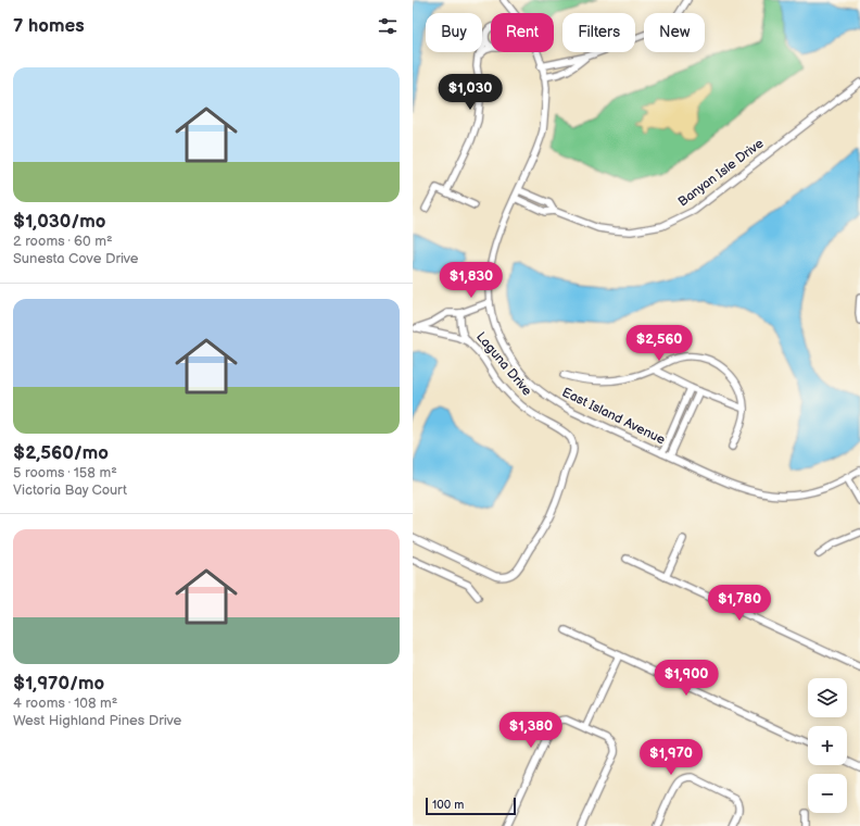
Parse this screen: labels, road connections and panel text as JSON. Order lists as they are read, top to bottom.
{
  "streets": {
    "street": ["Banyan Isle Drive", "Laguna Drive", "East Island Avenue"]
  },
  "crossings": [
    ["Banyan Isle Drive", "East Island Avenue"]
  ],
  "scale_bar": "100 m",
  "page": {
    "heading": "7 homes",
    "chip": [
      "Buy",
      "Rent",
      "Filters",
      "New"
    ],
    "list": [
      {
        "name": "$1,030/mo",
        "note": "2 rooms · 60 m² · Sunesta Cove Drive"
      },
      {
        "name": "$2,560/mo",
        "note": "5 rooms · 158 m² · Victoria Bay Court"
      },
      {
        "name": "$1,970/mo",
        "note": "4 rooms · 108 m² · West Highland Pines Drive"
      }
    ],
    "price": [
      "$1,030",
      "$1,830",
      "$2,560",
      "$1,780",
      "$1,900",
      "$1,380",
      "$1,970"
    ],
    "map_buttons": ["+", "−"],
    "scale": "100 m"
  }
}
